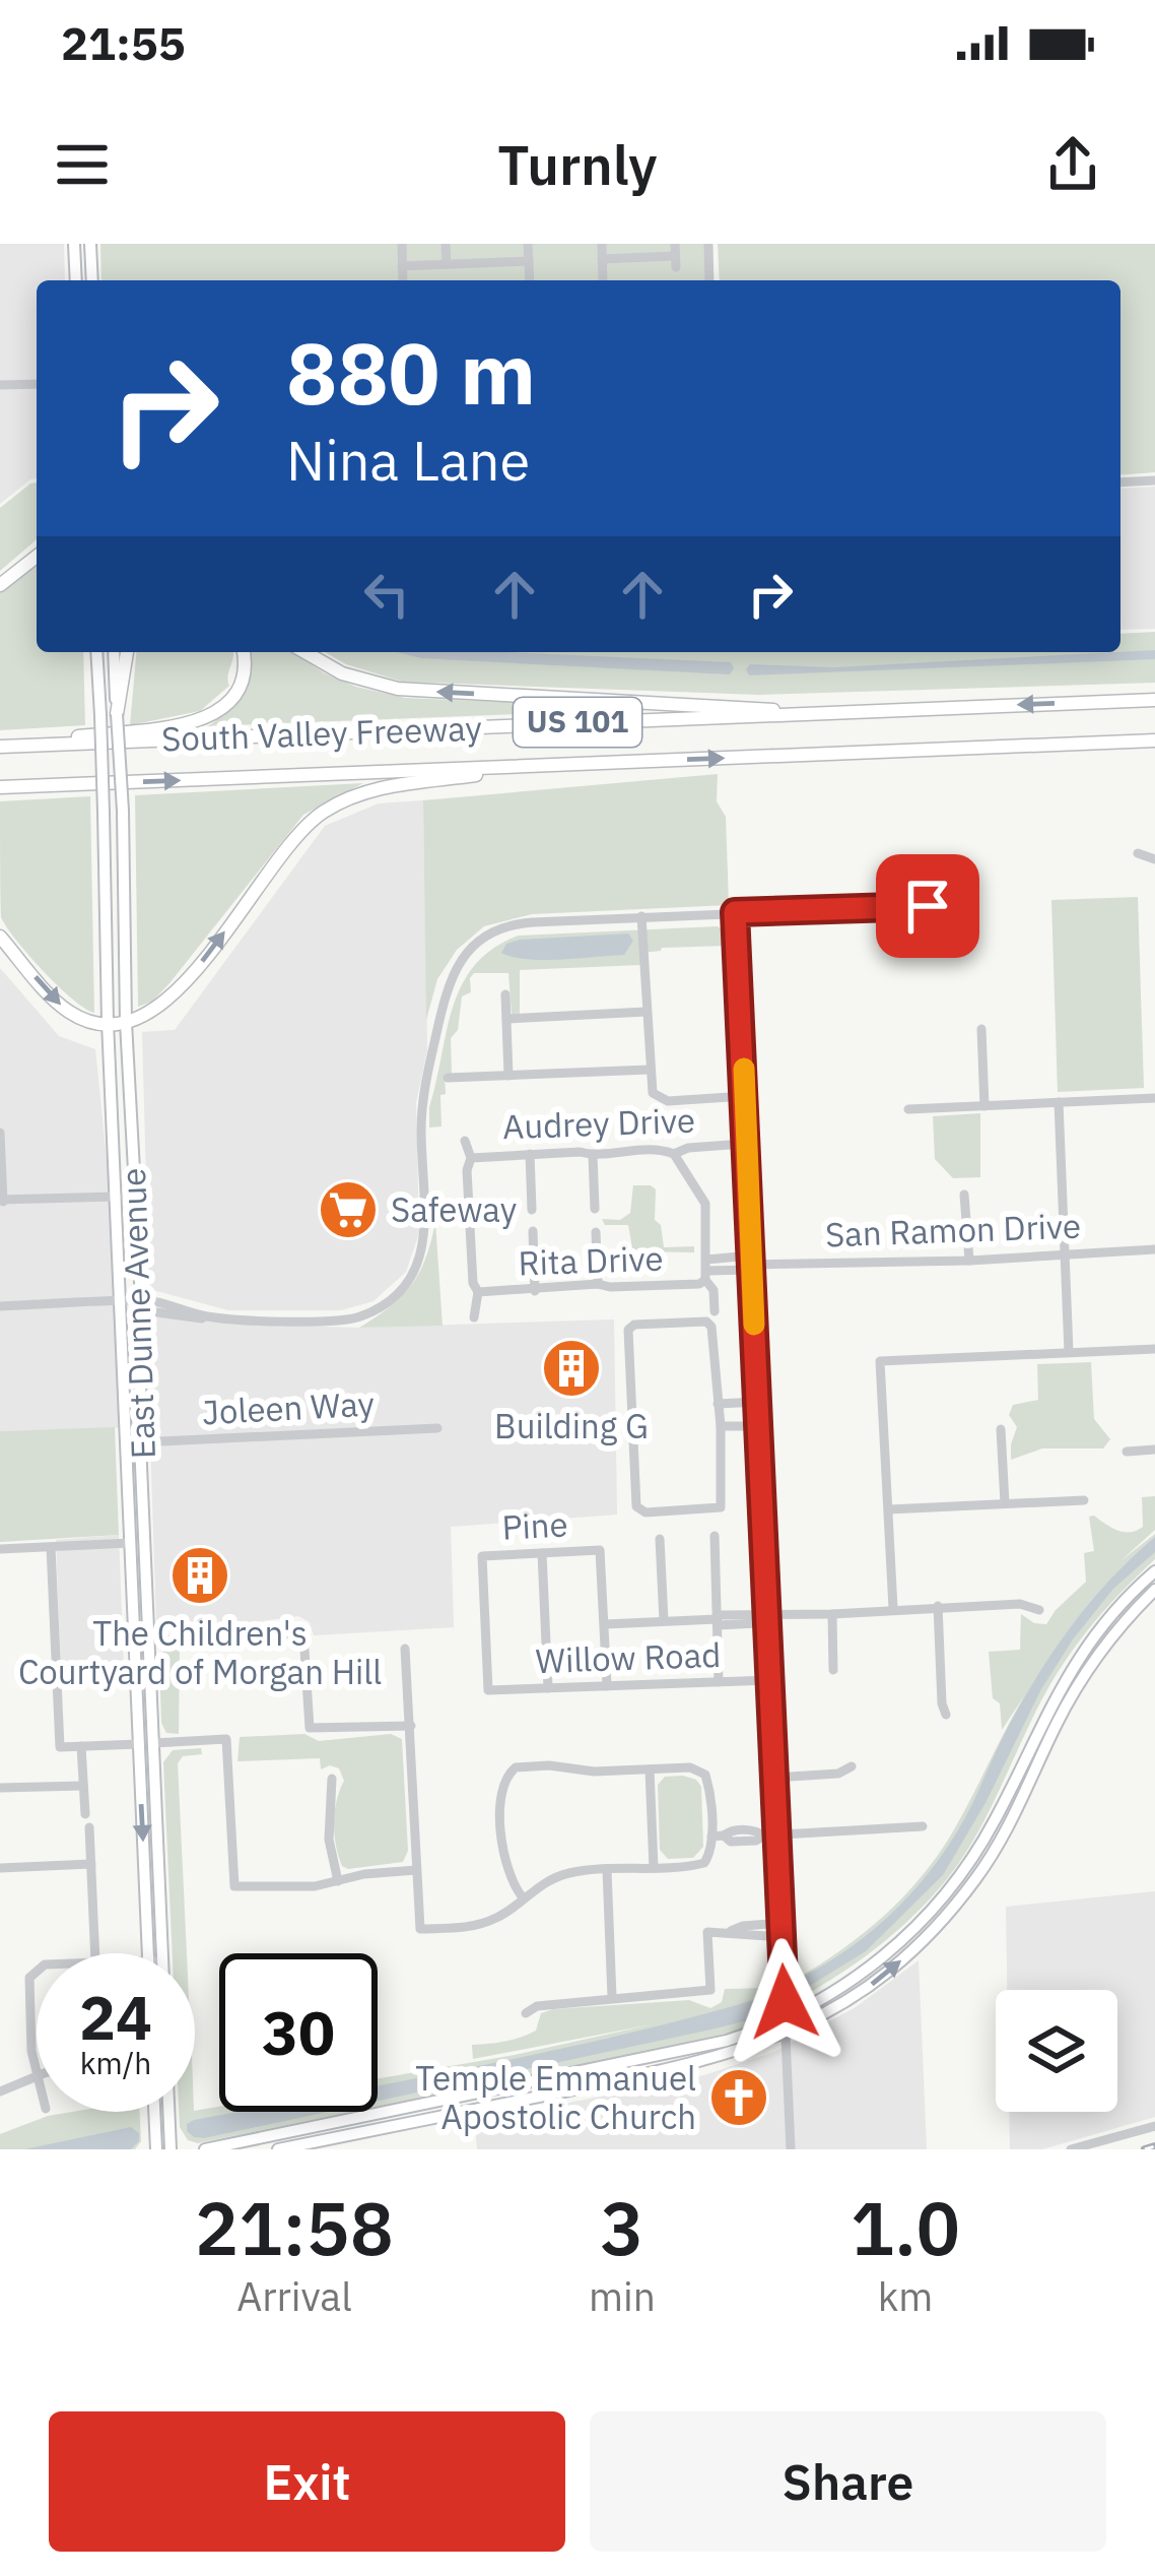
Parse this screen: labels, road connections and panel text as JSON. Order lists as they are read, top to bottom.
{
  "streets": {
    "highway": ["US 101", "South Valley Freeway"],
    "main road": ["East Dunne Avenue"],
    "street": [
      "Audrey Drive",
      "San Ramon Drive",
      "Rita Drive",
      "Joleen Way",
      "Pine",
      "Willow Road"
    ]
  },
  "crossings": [
    ["San Ramon Drive", "Rita Drive"],
    ["East Dunne Avenue", "Joleen Way"],
    ["Pine", "Willow Road"]
  ],
  "places": {
    "supermarket": ["Safeway"],
    "building": ["Building G", "The Children's Courtyard of Morgan Hill"],
    "church": ["Temple Emmanuel Apostolic Church"]
  },
  "page": {
    "status": "21:55",
    "header": "Turnly",
    "turn": ["880 m", "Nina Lane"],
    "speed": "24 km/h",
    "limit": "30",
    "eta": [
      "21:58",
      "Arrival",
      "3",
      "min",
      "1.0",
      "km"
    ],
    "buttons": ["Exit", "Share"]
  }
}
